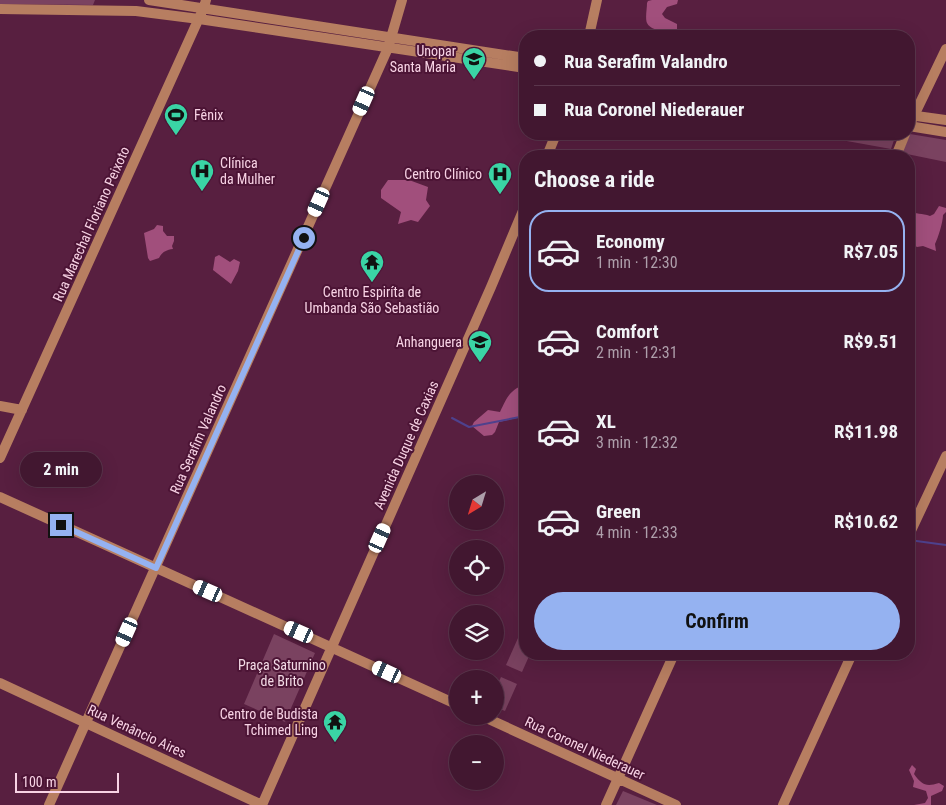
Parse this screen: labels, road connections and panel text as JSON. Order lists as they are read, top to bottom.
{
  "streets": {
    "street": [
      "Rua Marechal Floriano Peixoto",
      "Rua Serafim Valandro",
      "Avenida Duque de Caxias",
      "Rua Venâncio Aires",
      "Rua Coronel Niederauer"
    ]
  },
  "crossings": [
    ["Rua Serafim Valandro", "Rua Venâncio Aires"],
    ["Avenida Duque de Caxias", "Rua Venâncio Aires"]
  ],
  "parks": ["Praça Saturnino de Brito"],
  "places": {
    "school or university": ["Unopar Santa Maria", "Anhanguera"],
    "sports": ["Fênix"],
    "hospital": ["Clínica da Mulher", "Centro Clínico"],
    "temple": ["Centro Espiríta de Umbanda São Sebastião", "Centro de Budista Tchimed Ling"]
  },
  "scale_bar": "100 m",
  "north": "bottom left",
  "page": {
    "banner": ["Rua Serafim Valandro", "Rua Coronel Niederauer"],
    "heading": "Choose a ride",
    "list": [
      {
        "name": "Economy",
        "note": "1 min · 12:30",
        "value": "R$7.05"
      },
      {
        "name": "Comfort",
        "note": "2 min · 12:31",
        "value": "R$9.51"
      },
      {
        "name": "XL",
        "note": "3 min · 12:32",
        "value": "R$11.98"
      },
      {
        "name": "Green",
        "note": "4 min · 12:33",
        "value": "R$10.62"
      }
    ],
    "bubble": "2 min",
    "map_buttons": ["+", "−"],
    "buttons": "Confirm",
    "scale": "100 m"
  }
}
